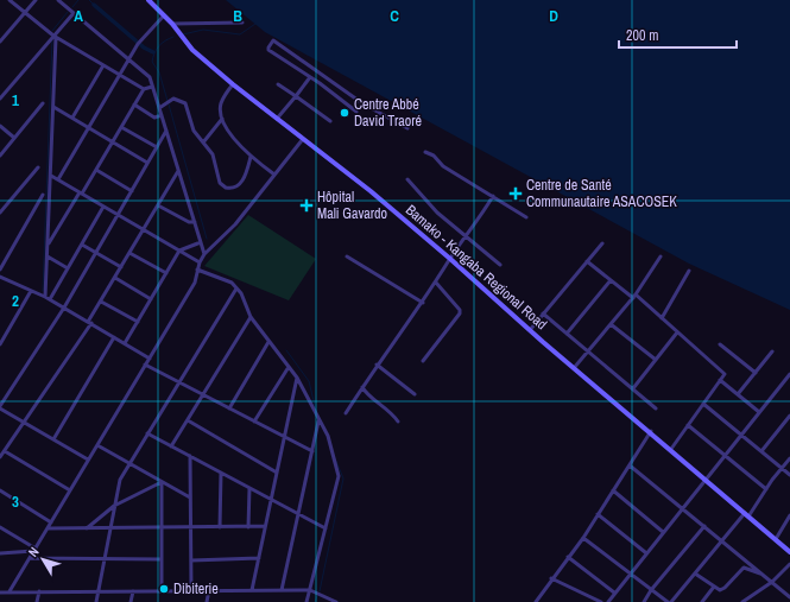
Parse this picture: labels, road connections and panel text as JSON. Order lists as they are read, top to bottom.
{
  "streets": {
    "street": ["Bamako - Kangaba Regional Road"]
  },
  "places": {
    "other": ["Centre Abbé David Traoré", "Dibiterie"],
    "health": ["Centre de Santé Communautaire ASACOSEK", "Hôpital Mali Gavardo"]
  },
  "scale_bar": "200 m",
  "north": "top left",
  "grid": {
    "columns": [
      "A",
      "B",
      "C",
      "D"
    ],
    "rows": ["1", "2", "3"]
  }
}
